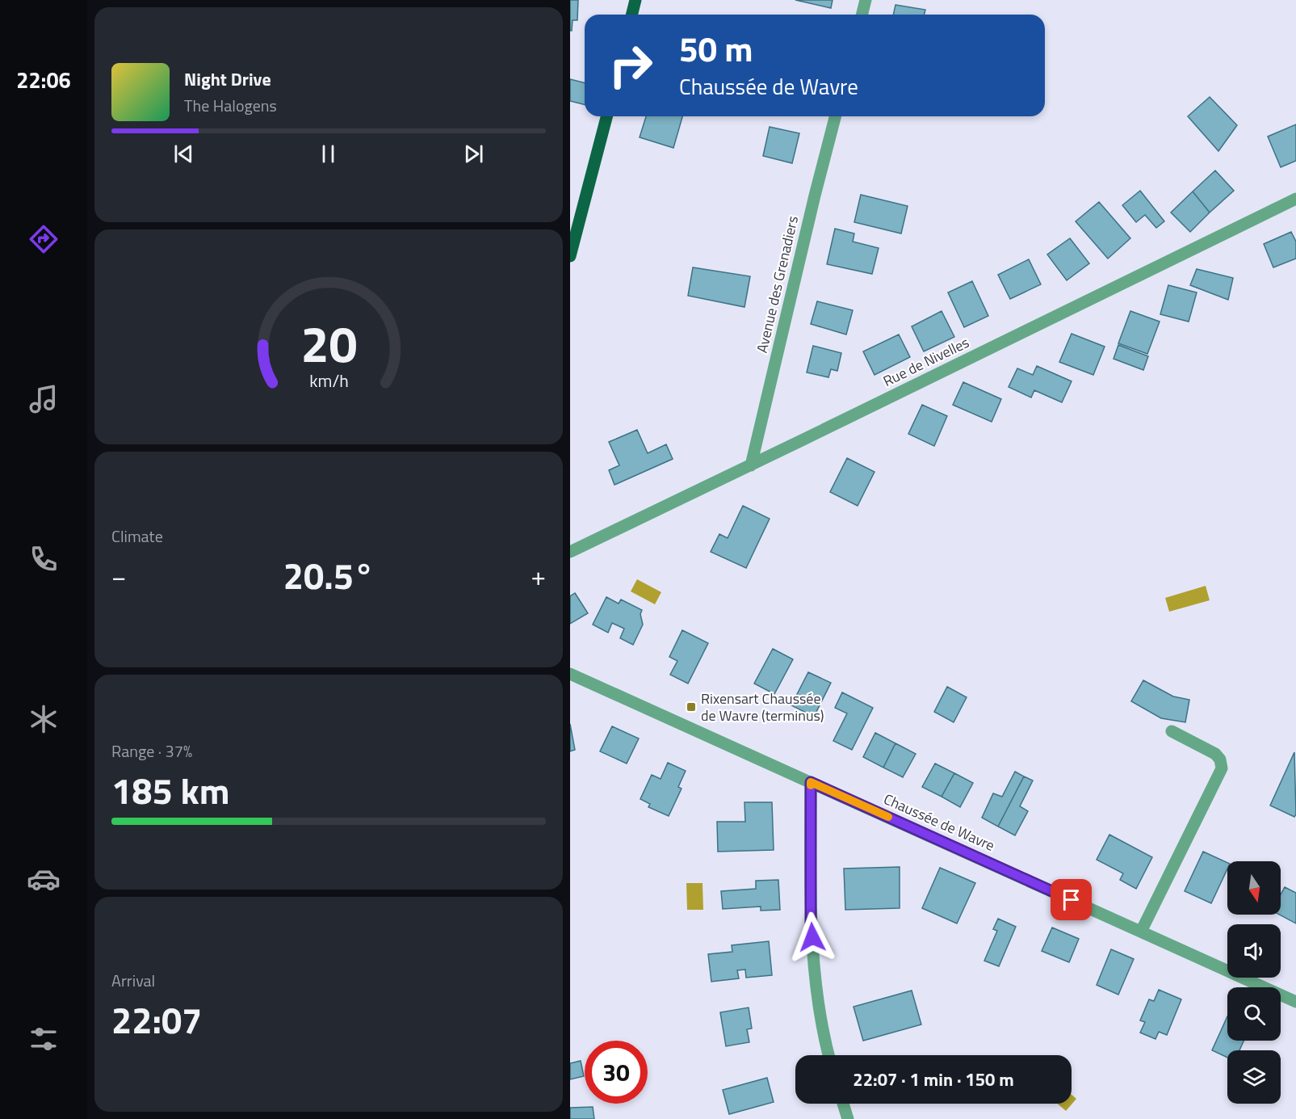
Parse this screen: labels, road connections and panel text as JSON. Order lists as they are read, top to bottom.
{
  "streets": {
    "street": ["Avenue des Grenadiers", "Rue de Nivelles", "Chaussée de Wavre"]
  },
  "crossings": [
    ["Avenue des Grenadiers", "Rue de Nivelles"]
  ],
  "places": {
    "transit": ["Rixensart Chaussée de Wavre (terminus)"]
  },
  "north": "bottom",
  "page": {
    "tabs": "22:06",
    "turn": ["50 m", "Chaussée de Wavre"],
    "song": ["Night Drive", "The Halogens"],
    "tile": [
      "Climate",
      ["Range · 37%", "185 km"],
      ["Arrival", "22:07"]
    ],
    "heat": ["−", "20.5°", "+"],
    "limit": "30",
    "trip": "22:07 · 1 min · 150 m",
    "gauge": ["20", "km/h"]
  }
}
